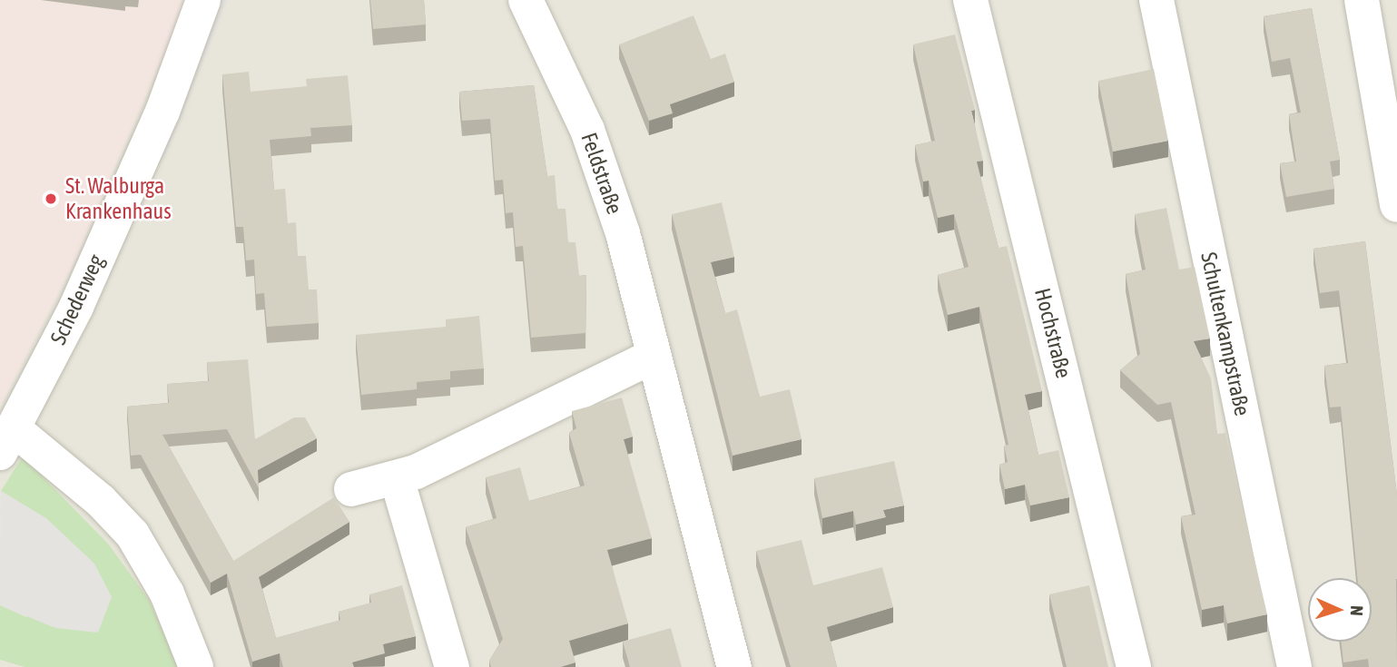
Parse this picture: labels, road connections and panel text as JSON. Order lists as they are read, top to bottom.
{
  "streets": {
    "street": [
      "Feldstraße",
      "Schederweg",
      "Hochstraße",
      "Schultenkampstraße"
    ]
  },
  "places": ["St. Walburga Krankenhaus"],
  "north": "right"
}
